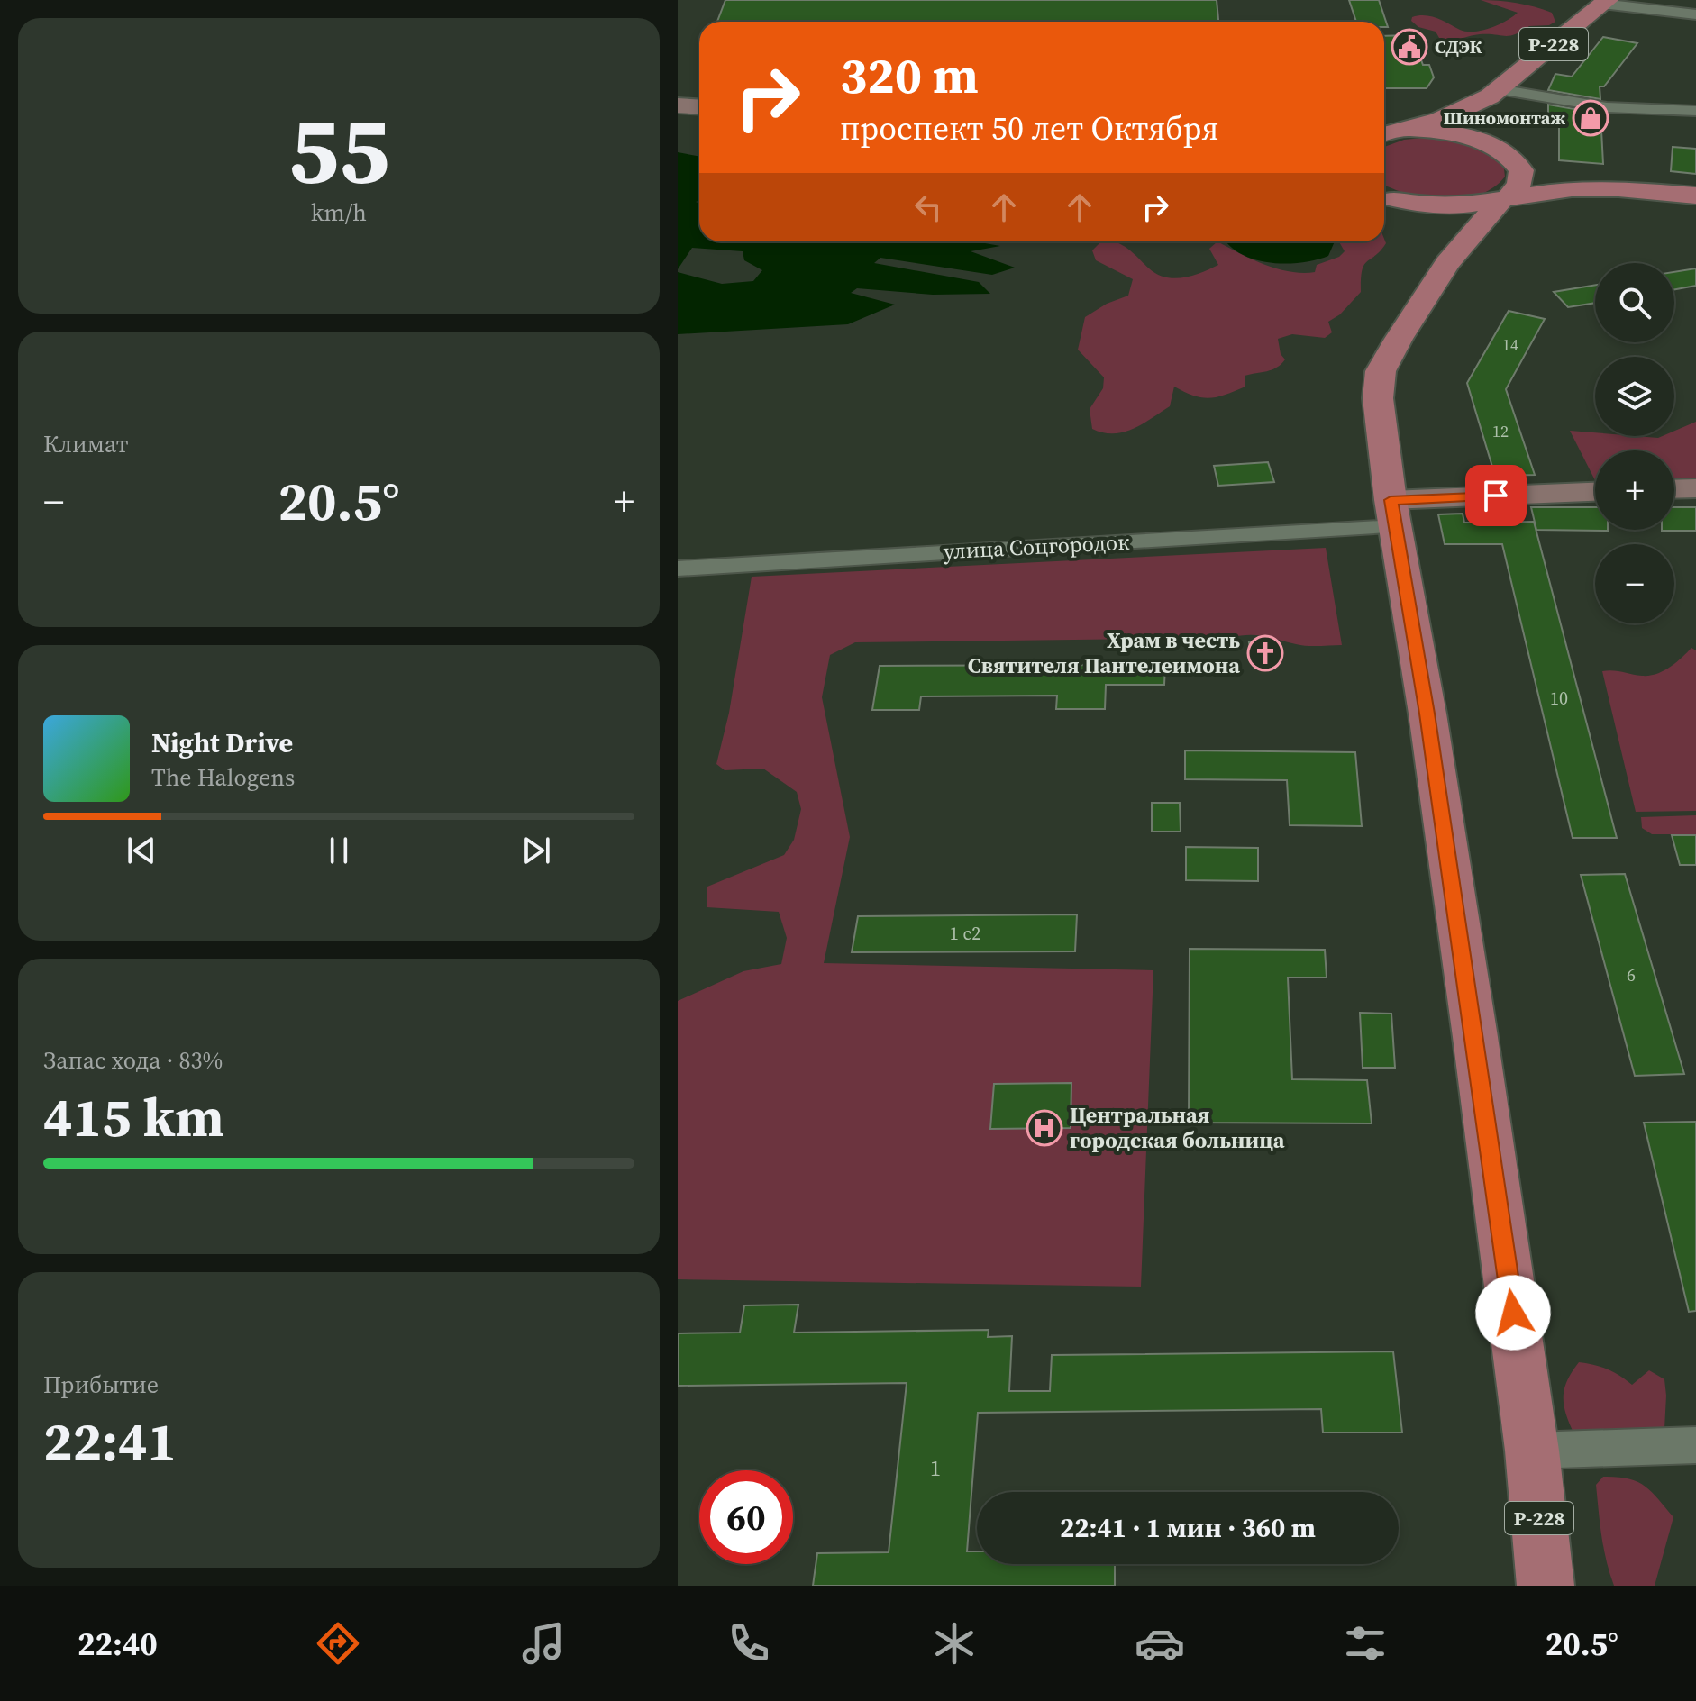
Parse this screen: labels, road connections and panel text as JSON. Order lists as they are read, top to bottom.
{
  "streets": {
    "main road": ["Р-228"],
    "street": ["улица Соцгородок"]
  },
  "crossings": [
    ["Р-228", "улица Соцгородок"]
  ],
  "places": {
    "public building": ["СДЭК"],
    "shop": ["Шиномонтаж"],
    "church": ["Храм в честь Святителя Пантелеимона"],
    "hospital": ["Центральная городская больница"]
  },
  "house_numbers": [
    "14",
    "12",
    "10",
    "1 с2",
    "6",
    "1"
  ],
  "page": {
    "tile": [
      ["55", "km/h"],
      "Климат",
      ["Запас хода · 83%", "415 km"],
      ["Прибытие", "22:41"]
    ],
    "turn": ["320 m", "проспект 50 лет Октября"],
    "map_buttons": ["+", "−"],
    "heat": ["−", "20.5°", "+"],
    "song": ["Night Drive", "The Halogens"],
    "limit": "60",
    "trip": "22:41 · 1 мин · 360 m",
    "tabs": ["22:40", "20.5°"]
  }
}
